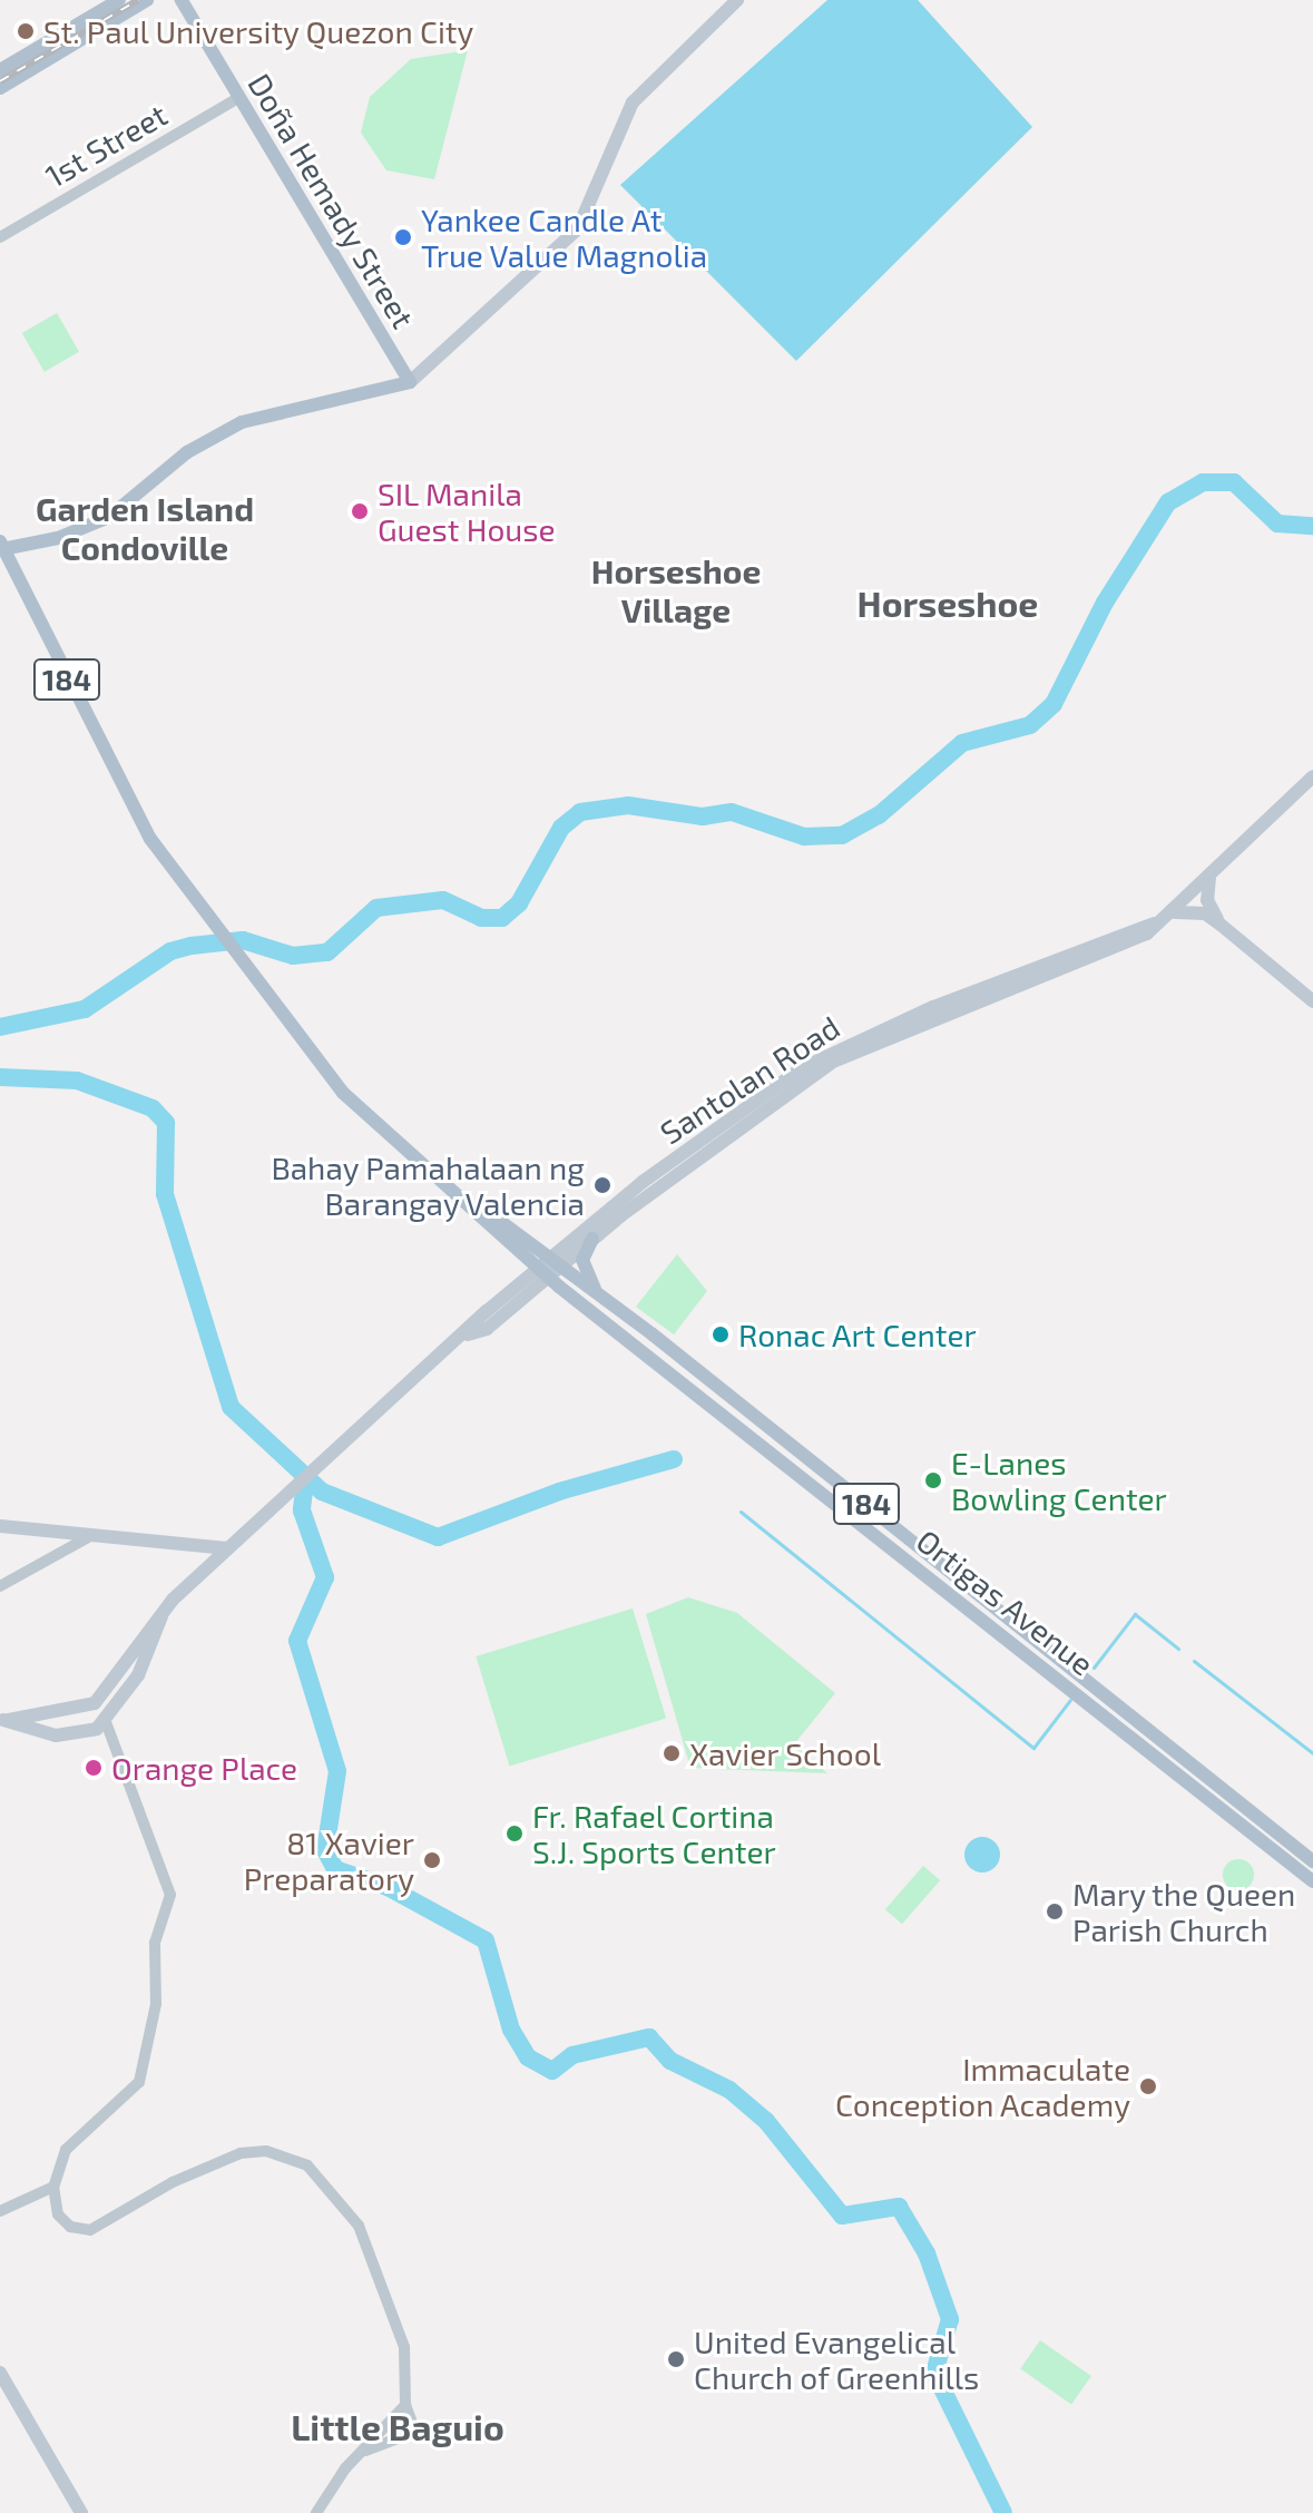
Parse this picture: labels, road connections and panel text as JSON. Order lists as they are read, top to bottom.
{
  "streets": {
    "main road": [
      "Doña Hemady Street",
      "184",
      "Santolan Road",
      "Ortigas Avenue"
    ],
    "street": ["1st Street"]
  },
  "crossings": [
    ["1st Street", "Doña Hemady Street"],
    ["184", "Santolan Road"],
    ["184", "Ortigas Avenue"],
    ["Santolan Road", "Ortigas Avenue"]
  ],
  "districts": [
    "Garden Island Condoville",
    "Horseshoe Village",
    "Horseshoe",
    "Little Baguio"
  ],
  "places": [
    "St. Paul University Quezon City",
    "Yankee Candle At True Value Magnolia",
    "SIL Manila Guest House",
    "Bahay Pamahalaan ng Barangay Valencia",
    "Ronac Art Center",
    "E-Lanes Bowling Center",
    "Xavier School",
    "Orange Place",
    "Fr. Rafael Cortina S.J. Sports Center",
    "81 Xavier Preparatory",
    "Mary the Queen Parish Church",
    "Immaculate Conception Academy",
    "United Evangelical Church of Greenhills"
  ]
}
